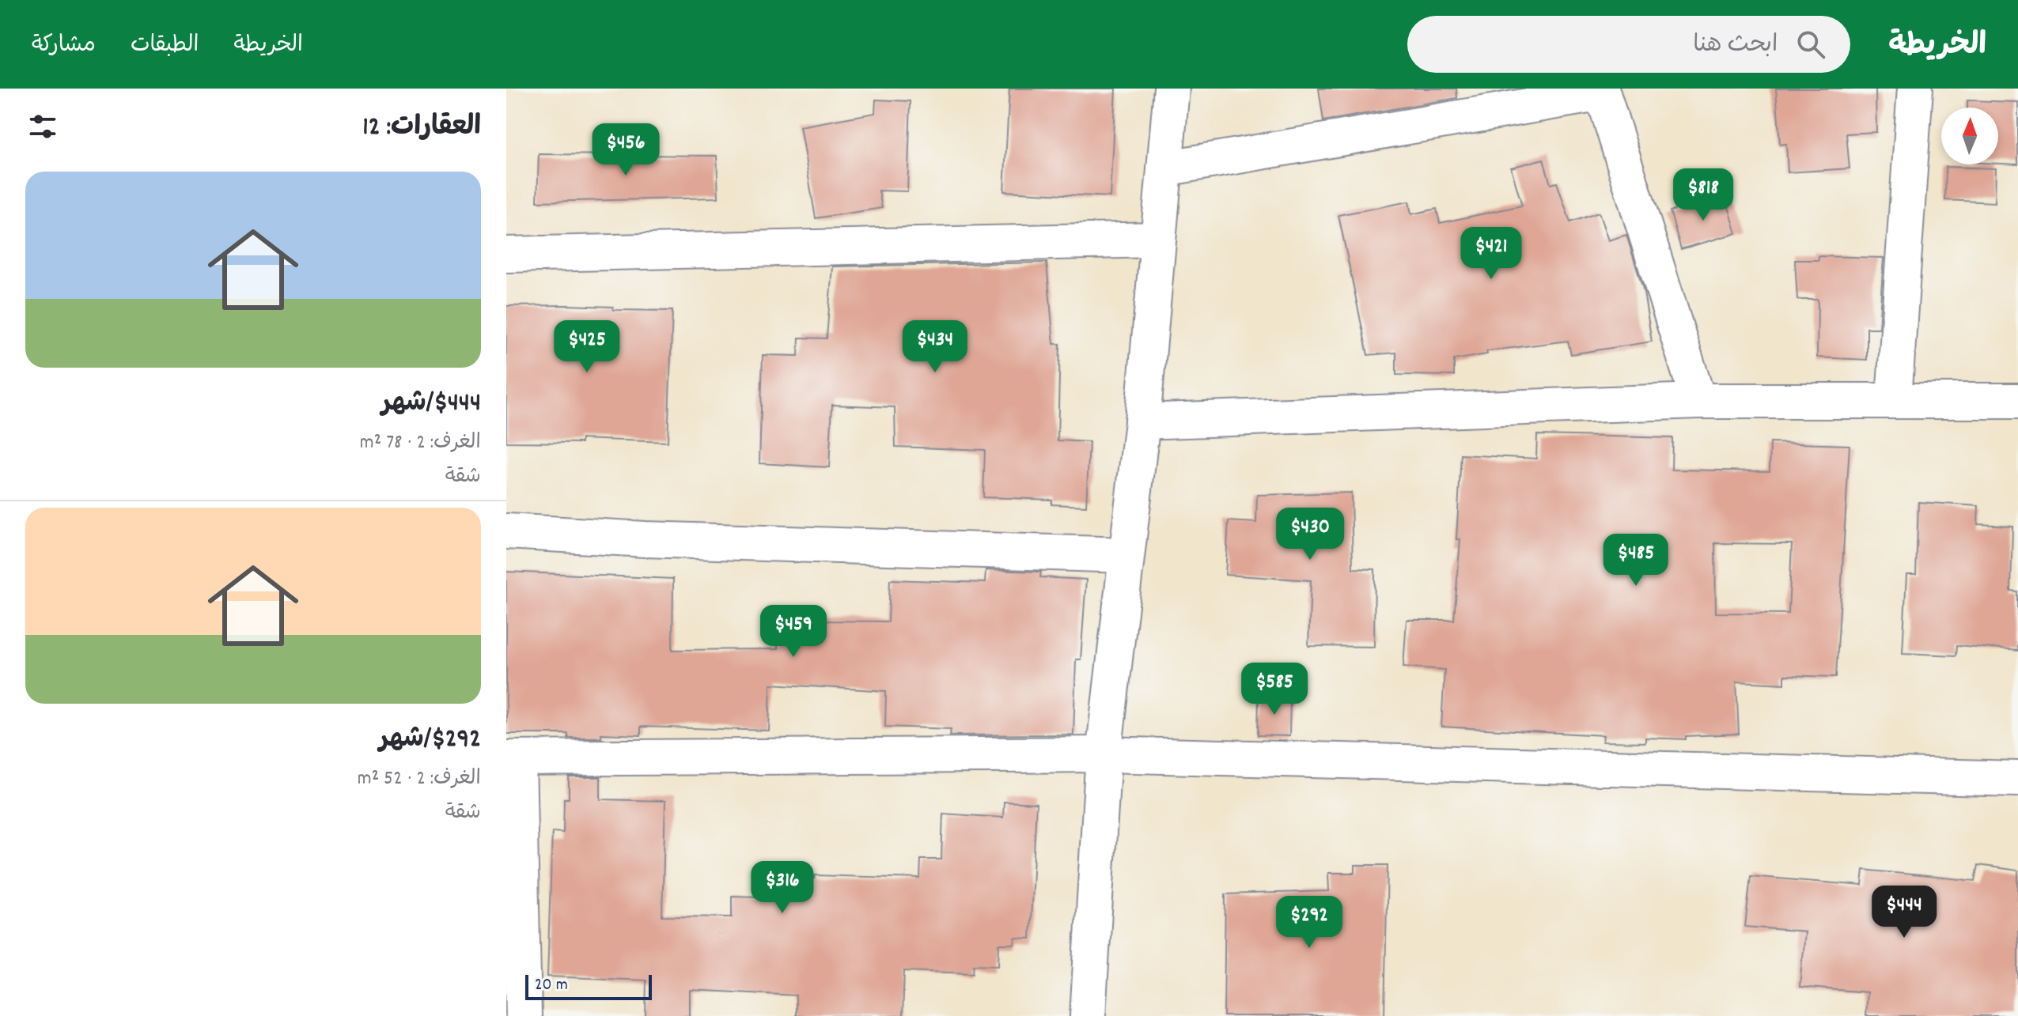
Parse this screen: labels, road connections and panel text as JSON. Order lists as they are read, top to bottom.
{
  "scale_bar": "20 m",
  "north": "top",
  "page": {
    "header": "الخريطة",
    "search": "ابحث هنا",
    "nav": ["الخريطة", "الطبقات", "مشاركة"],
    "heading": "العقارات: 12",
    "price": [
      "$456",
      "$818",
      "$421",
      "$425",
      "$434",
      "$430",
      "$485",
      "$459",
      "$585",
      "$316",
      "$444",
      "$292"
    ],
    "list": [
      {
        "name": "$444/شهر",
        "note": "الغرف: 2 · 78 m² · شقة"
      },
      {
        "name": "$292/شهر",
        "note": "الغرف: 2 · 52 m² · شقة"
      }
    ],
    "scale": "20 m"
  }
}
